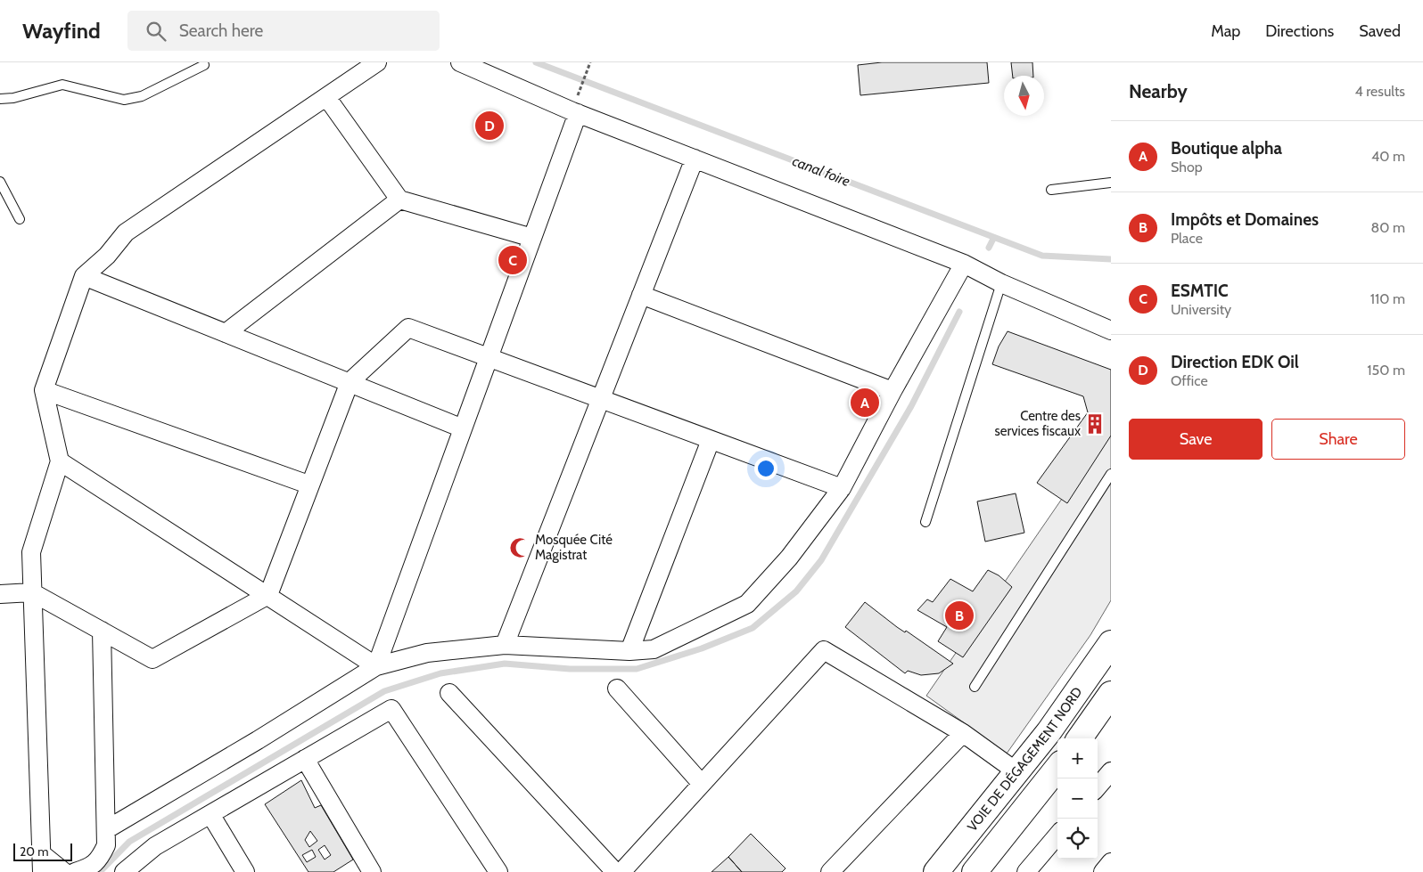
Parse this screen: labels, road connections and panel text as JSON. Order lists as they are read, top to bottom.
{
  "streets": {
    "highway": ["VOIE DE DÉGAGEMENT NORD"]
  },
  "water": ["canal foire"],
  "places": {
    "building": ["Centre des services fiscaux"],
    "mosque": ["Mosquée Cité Magistrat"]
  },
  "scale_bar": "20 m",
  "north": "bottom",
  "page": {
    "header": "Wayfind",
    "search": "Search here",
    "nav": ["Map", "Directions", "Saved"],
    "heading": ["Nearby", "4 results"],
    "pins": [
      "D",
      "C",
      "A",
      "B"
    ],
    "list": [
      {
        "mark": "A",
        "name": "Boutique alpha",
        "note": "Shop",
        "value": "40 m"
      },
      {
        "mark": "B",
        "name": "Impôts et Domaines",
        "note": "Place",
        "value": "80 m"
      },
      {
        "mark": "C",
        "name": "ESMTIC",
        "note": "University",
        "value": "110 m"
      },
      {
        "mark": "D",
        "name": "Direction EDK Oil",
        "note": "Office",
        "value": "150 m"
      }
    ],
    "buttons": ["Save", "Share"],
    "map_buttons": ["+", "−"],
    "scale": "20 m"
  }
}
